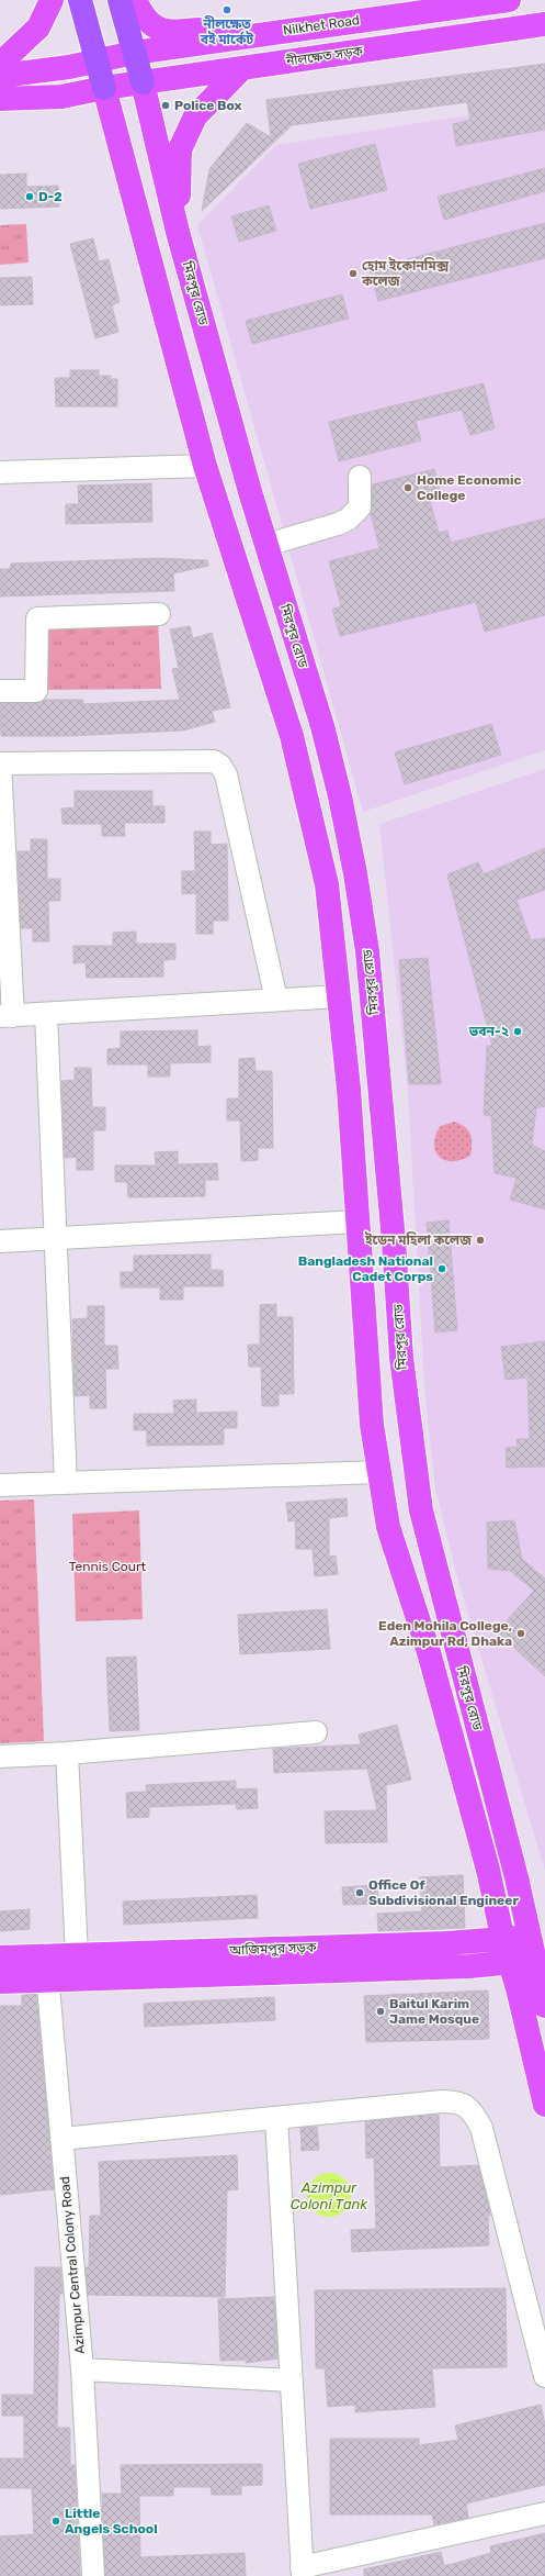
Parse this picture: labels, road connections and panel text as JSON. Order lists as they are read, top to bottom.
{
  "streets": {
    "highway": ["মিরপুর রোড"],
    "main road": ["Nilkhet Road", "নীলক্ষেত সড়ক", "আজিমপুর সড়ক"],
    "street": ["Azimpur Central Colony Road"]
  },
  "crossings": [
    ["Nilkhet Road", "মিরপুর রোড"],
    ["নীলক্ষেত সড়ক", "মিরপুর রোড"],
    ["মিরপুর রোড", "আজিমপুর সড়ক"],
    ["আজিমপুর সড়ক", "Azimpur Central Colony Road"]
  ],
  "water": ["Azimpur Coloni Tank"],
  "parks": ["Tennis Court"],
  "places": [
    "নীলক্ষেত বই মার্কেট",
    "Police Box",
    "D-2",
    "হোম ইকোনমিক্স কলেজ",
    "Home Economic College",
    "ভবন-২",
    "ইডেন মহিলা কলেজ",
    "Bangladesh National Cadet Corps",
    "Eden Mohila College, Azimpur Rd, Dhaka",
    "Office Of Subdivisional Engineer",
    "Baitul Karim Jame Mosque",
    "Little Angels School"
  ]
}
